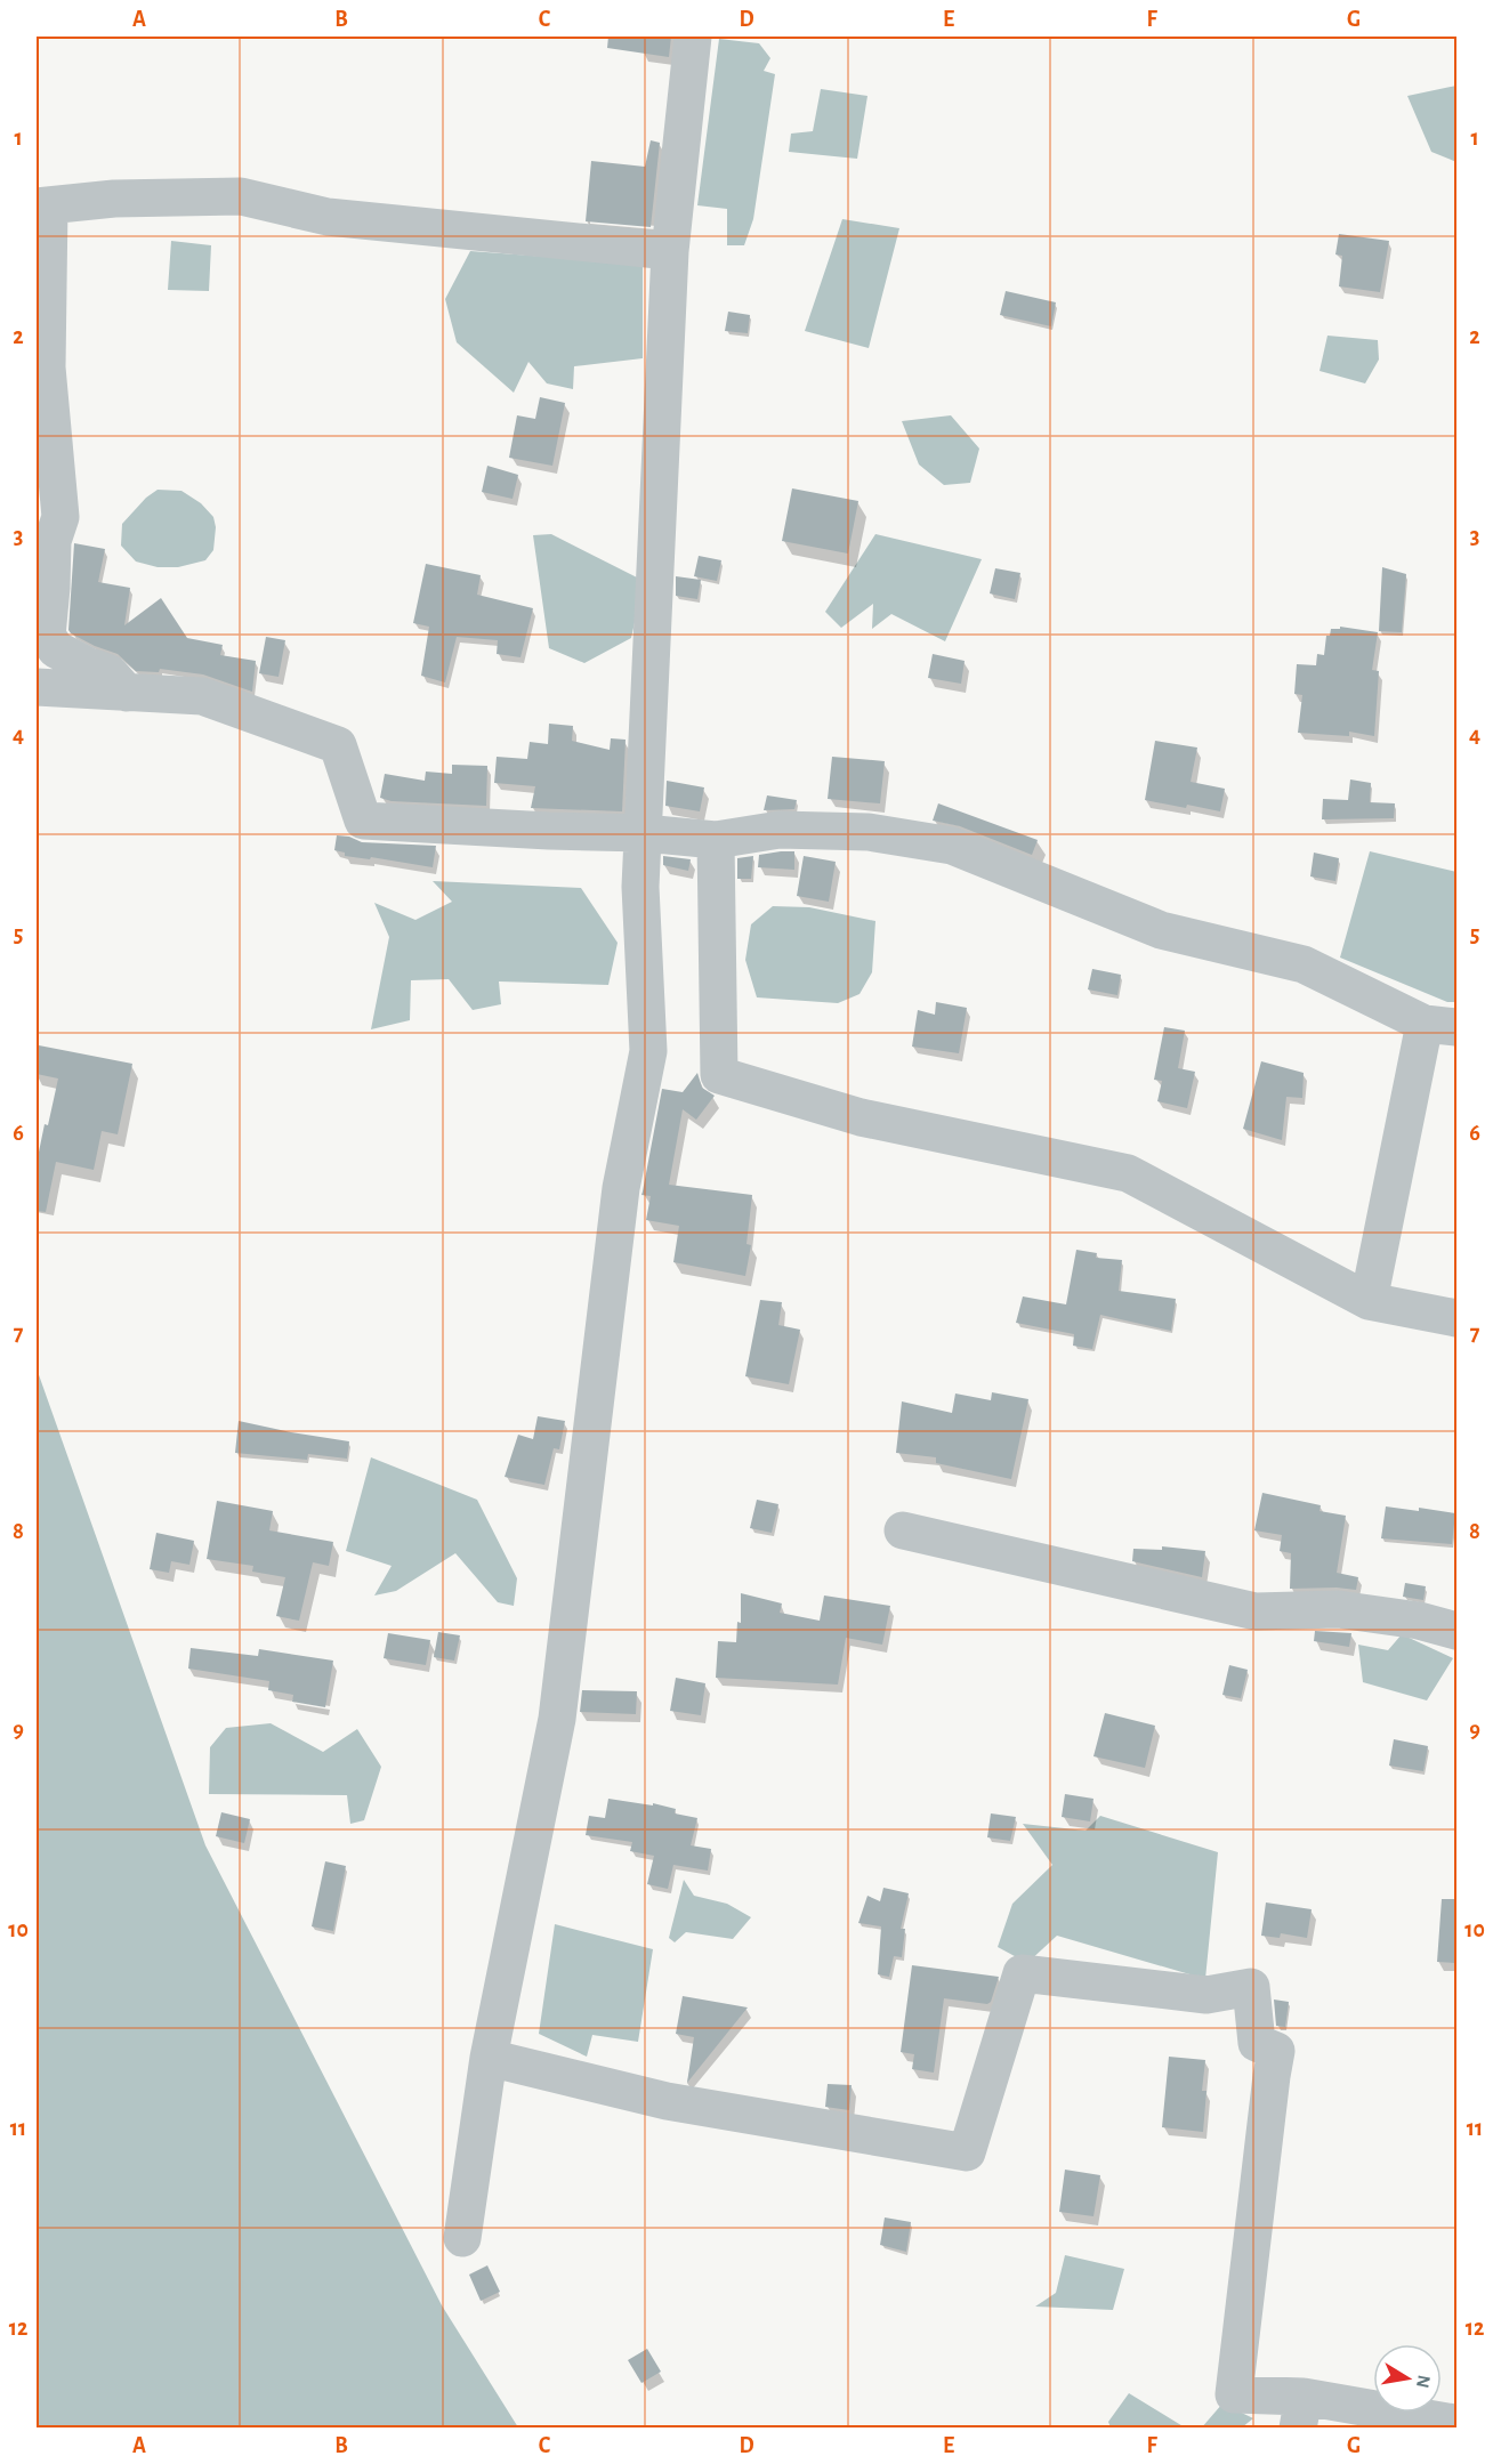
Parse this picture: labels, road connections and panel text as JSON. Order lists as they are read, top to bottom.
{
  "north": "right",
  "grid": {
    "columns": [
      "A",
      "B",
      "C",
      "D",
      "E",
      "F",
      "G"
    ],
    "rows": [
      "1",
      "2",
      "3",
      "4",
      "5",
      "6",
      "7",
      "8",
      "9",
      "10",
      "11",
      "12"
    ]
  }
}
